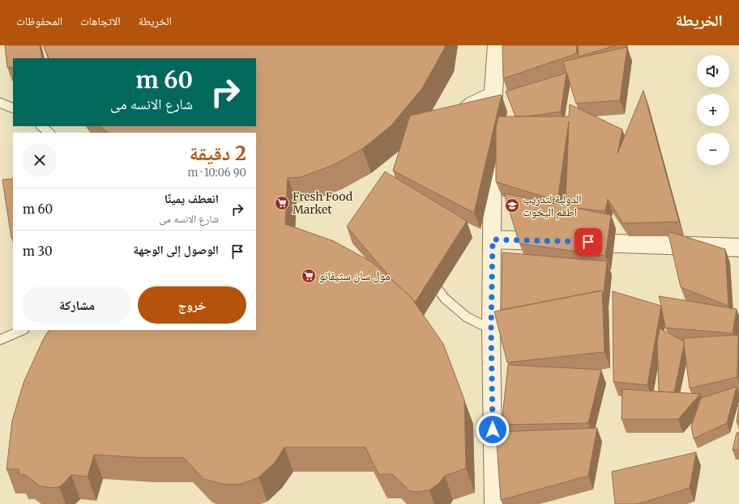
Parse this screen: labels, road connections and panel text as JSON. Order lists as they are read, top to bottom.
{
  "places": {
    "supermarket": ["Fresh Food Market", "مول سان ستيفانو"],
    "school or university": ["الدولبة لتدريب اطقم اليخوت"]
  },
  "page": {
    "header": "الخريطة",
    "nav": ["الخريطة", "الاتجاهات", "المحفوظات"],
    "map_buttons": ["+", "−"],
    "turn": ["60 m", "شارع الانسه مى"],
    "heading": ["2 دقيقة", "90 m · 10:06"],
    "list": [
      {
        "name": "انعطف يمينًا",
        "note": "شارع الانسه مى",
        "value": "60 m"
      },
      {
        "name": "الوصول إلى الوجهة",
        "value": "30 m"
      }
    ],
    "buttons": ["خروج", "مشاركة"]
  }
}
